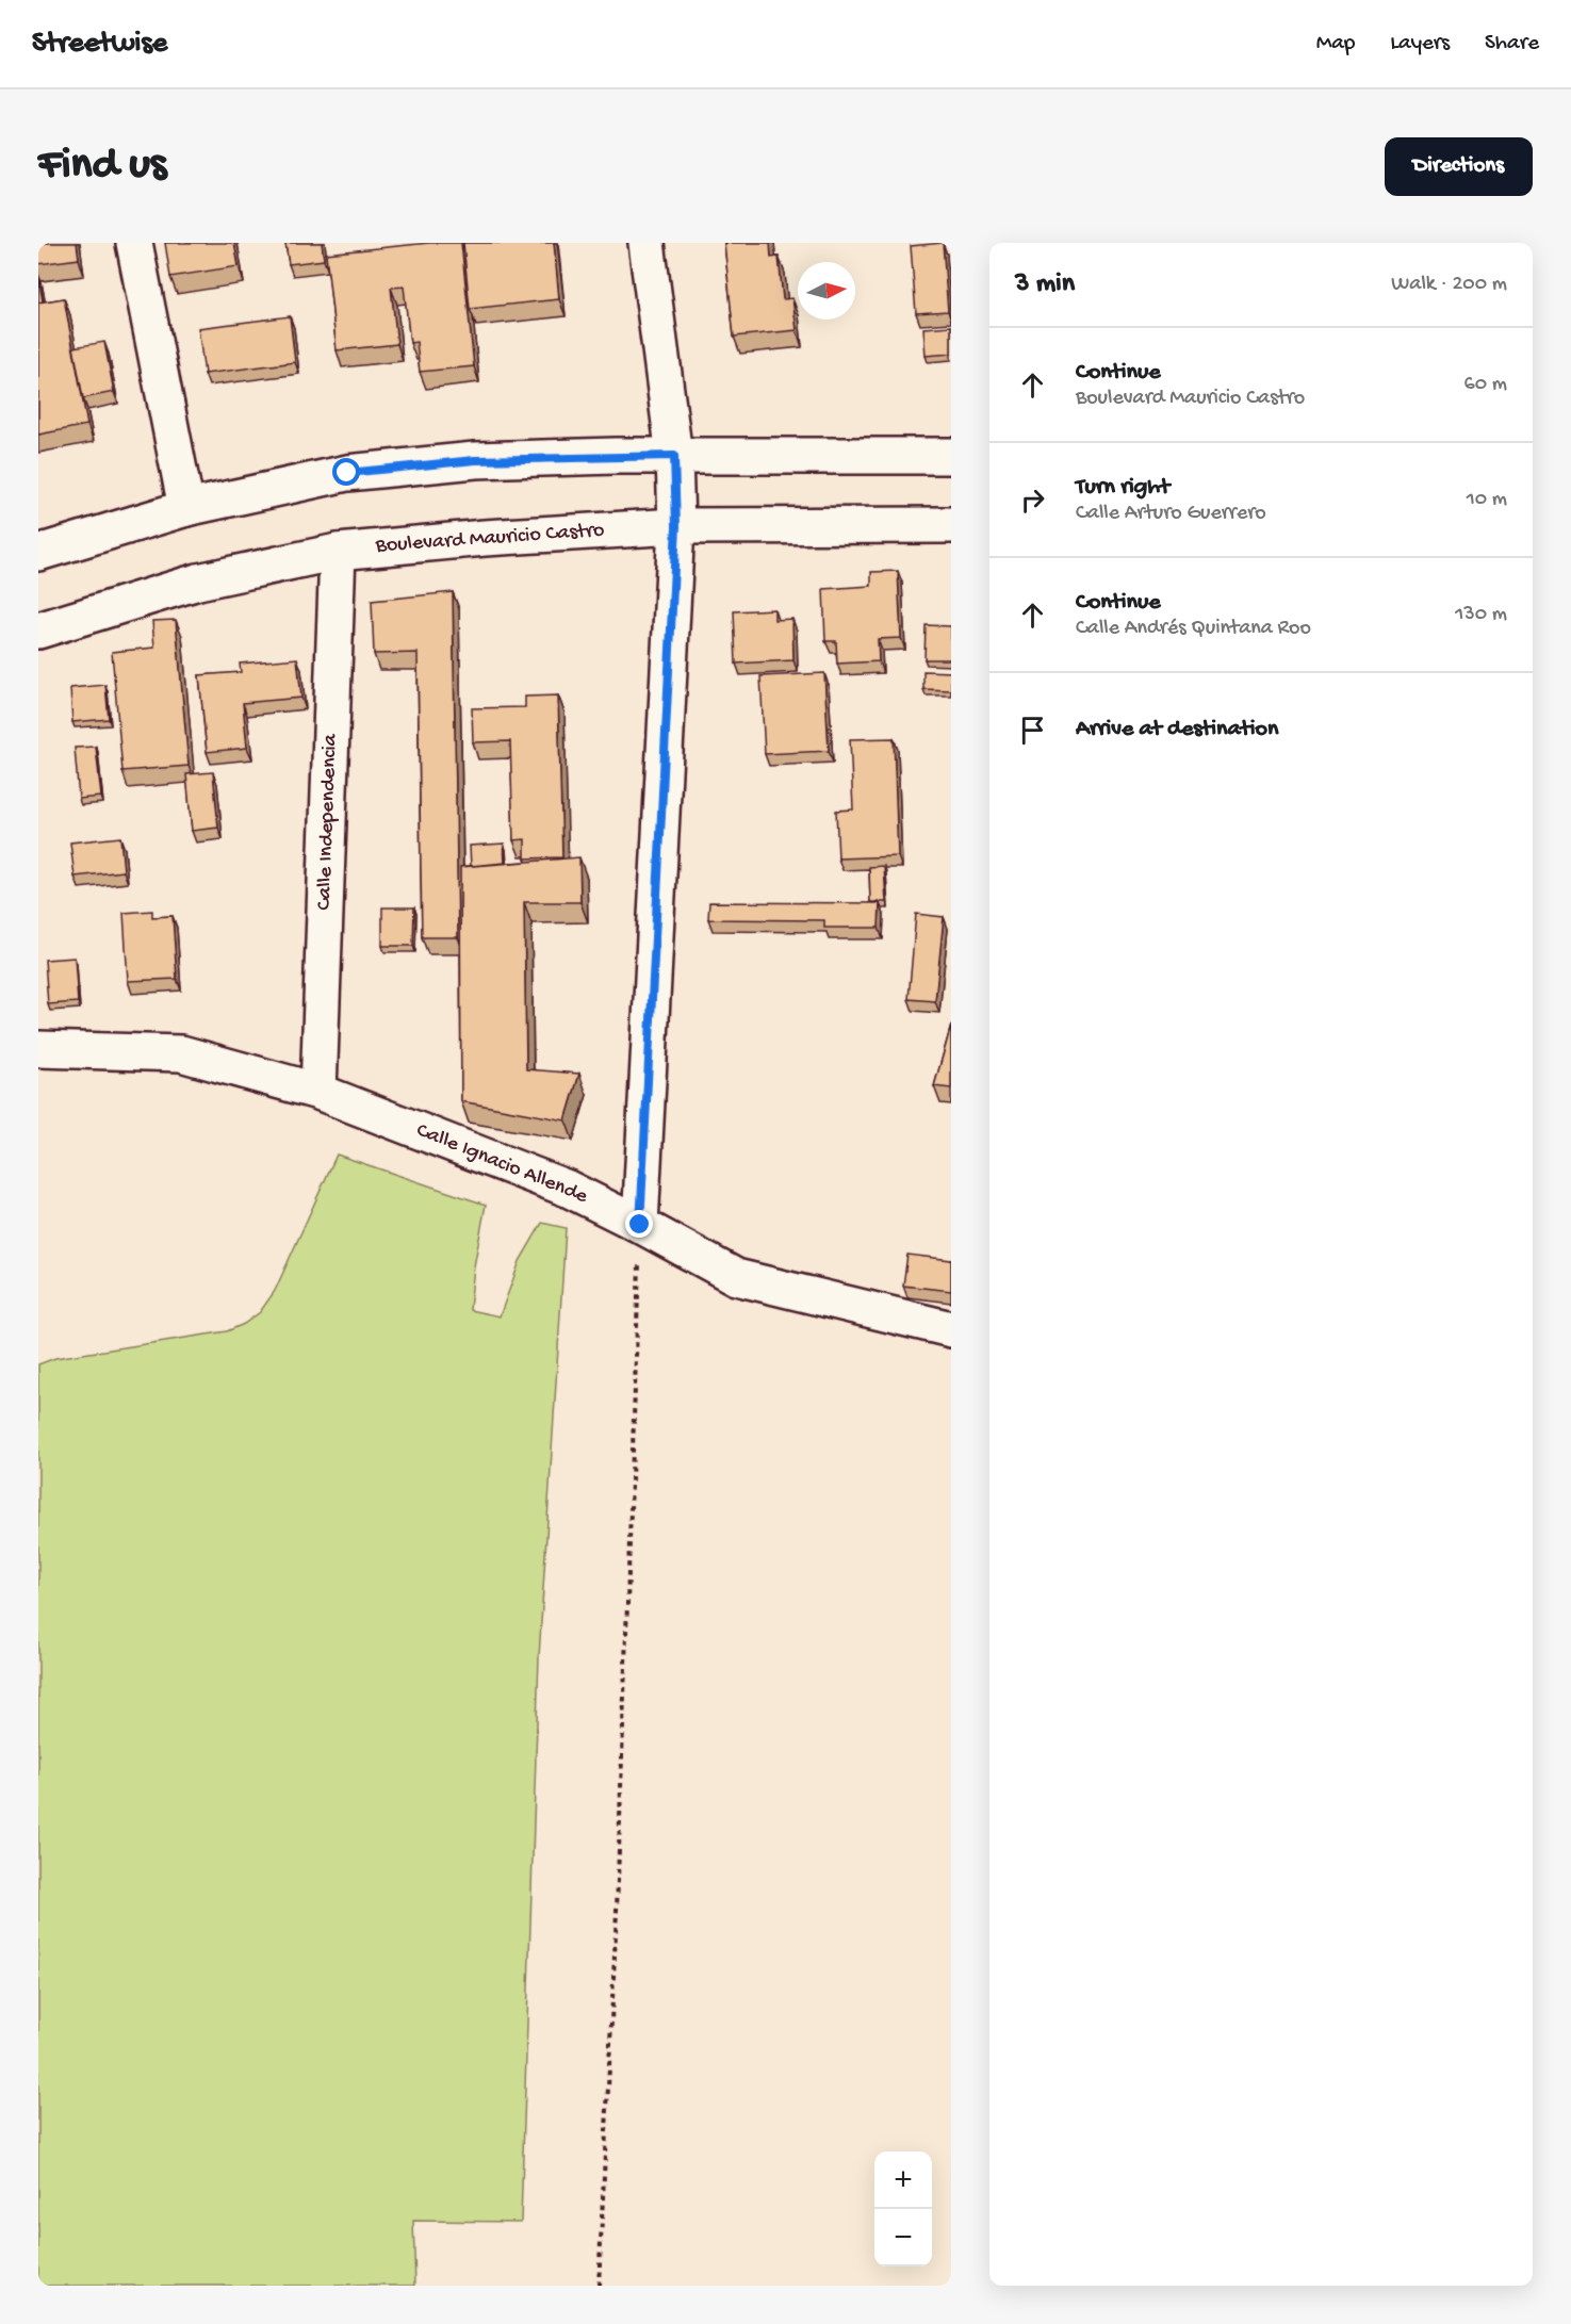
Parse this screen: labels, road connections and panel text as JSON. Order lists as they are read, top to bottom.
{
  "streets": {
    "street": ["Boulevard Mauricio Castro", "Calle Independencia", "Calle Ignacio Allende"]
  },
  "crossings": [
    ["Boulevard Mauricio Castro", "Calle Independencia"],
    ["Calle Independencia", "Calle Ignacio Allende"]
  ],
  "north": "right",
  "page": {
    "header": "Streetwise",
    "nav": ["Map", "Layers", "Share"],
    "buttons": "Directions",
    "title": "Find us",
    "heading": ["3 min", "Walk · 200 m"],
    "list": [
      ["Continue", "Boulevard Mauricio Castro", "60 m"],
      ["Turn right", "Calle Arturo Guerrero", "10 m"],
      ["Continue", "Calle Andrés Quintana Roo", "130 m"],
      "Arrive at destination"
    ],
    "map_buttons": ["+", "−"]
  }
}
